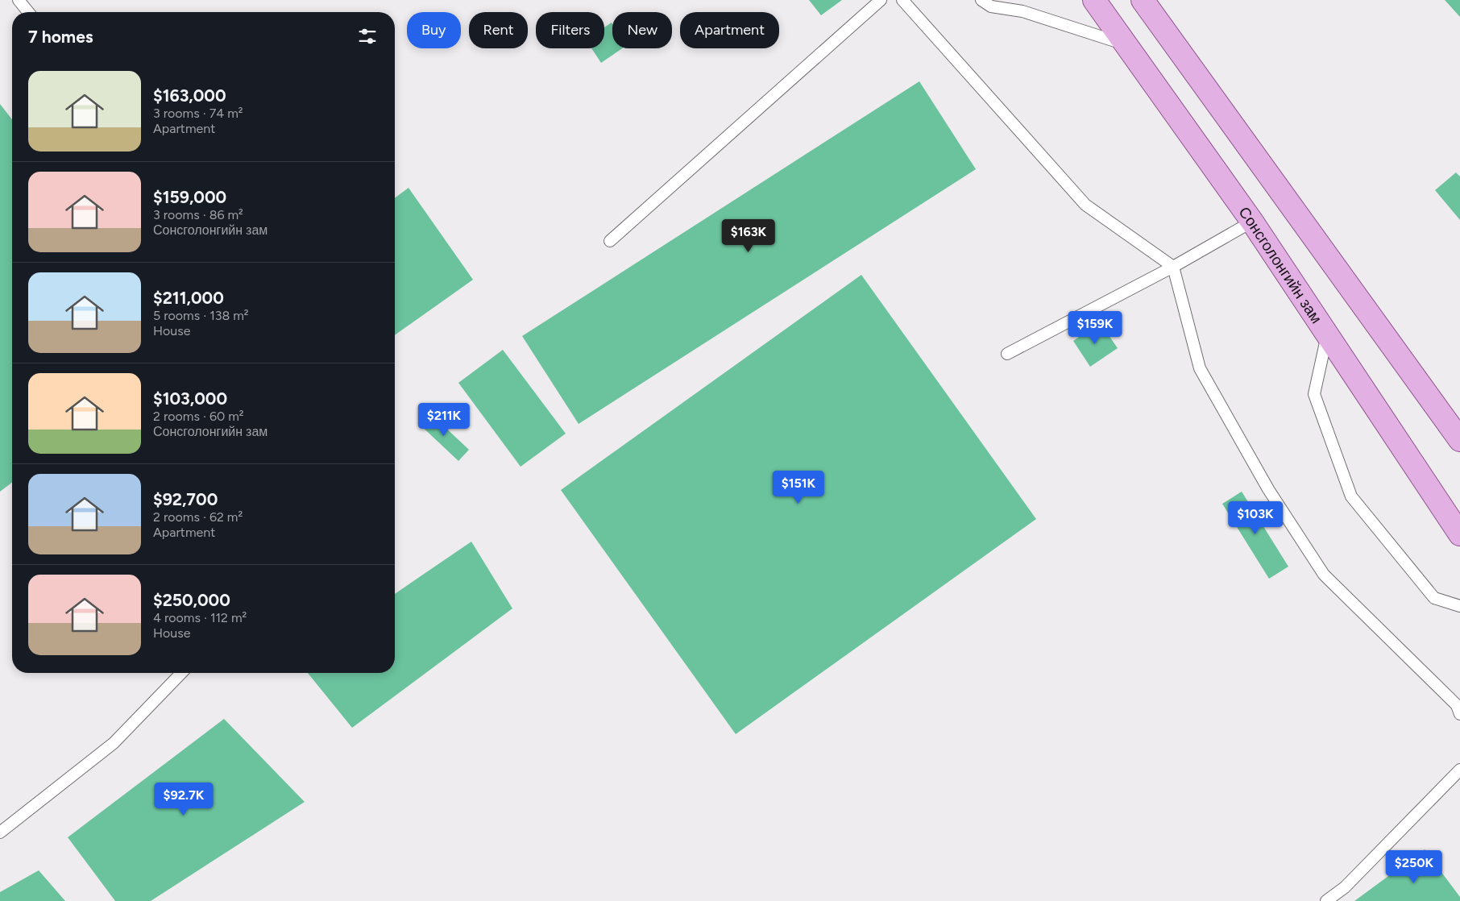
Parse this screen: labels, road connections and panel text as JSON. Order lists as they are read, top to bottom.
{
  "streets": {
    "main road": ["Сонсголонгийн зам"]
  },
  "page": {
    "chip": [
      "Buy",
      "Rent",
      "Filters",
      "New",
      "Apartment"
    ],
    "heading": "7 homes",
    "list": [
      {
        "name": "$163,000",
        "note": "3 rooms · 74 m² · Apartment"
      },
      {
        "name": "$159,000",
        "note": "3 rooms · 86 m² · Сонсголонгийн зам"
      },
      {
        "name": "$211,000",
        "note": "5 rooms · 138 m² · House"
      },
      {
        "name": "$103,000",
        "note": "2 rooms · 60 m² · Сонсголонгийн зам"
      },
      {
        "name": "$92,700",
        "note": "2 rooms · 62 m² · Apartment"
      },
      {
        "name": "$250,000",
        "note": "4 rooms · 112 m² · House"
      }
    ],
    "price": [
      "$163K",
      "$159K",
      "$211K",
      "$151K",
      "$103K",
      "$92.7K",
      "$250K"
    ]
  }
}
